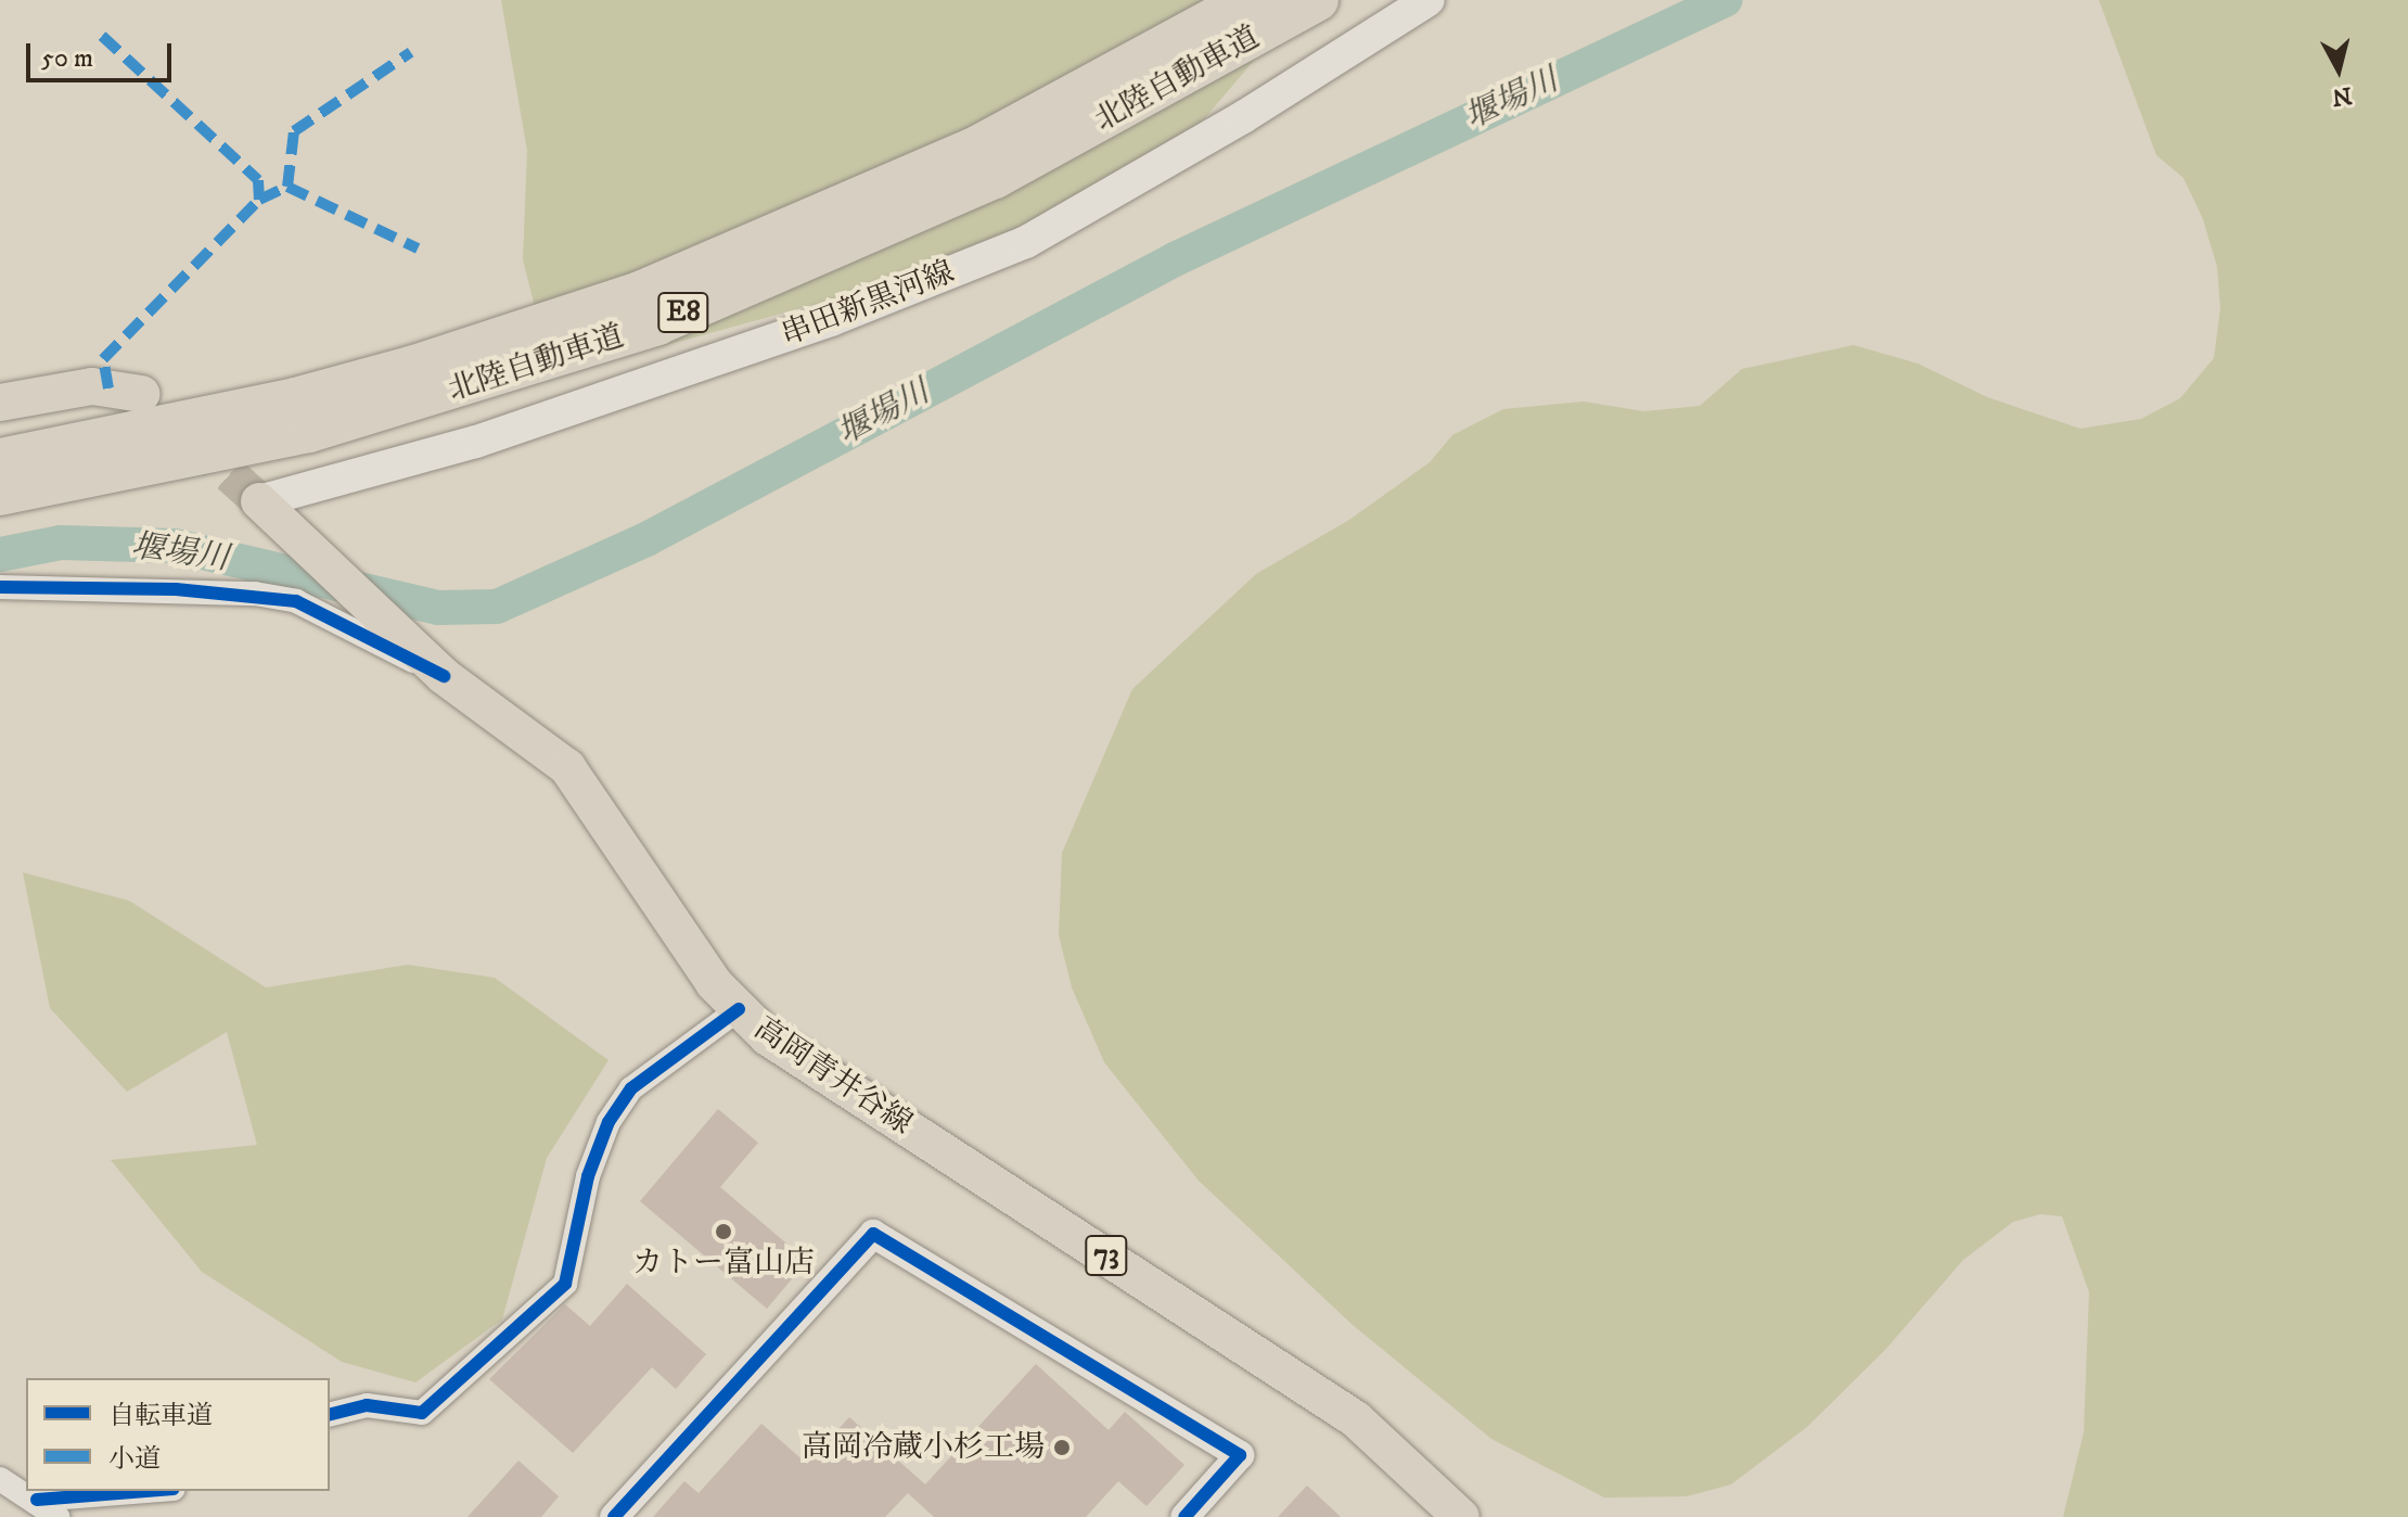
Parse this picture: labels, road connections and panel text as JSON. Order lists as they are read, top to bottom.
{
  "streets": {
    "highway": ["北陸自動車道", "E8"],
    "main road": ["串田新黒河線", "高岡青井谷線", "73"]
  },
  "crossings": [
    ["串田新黒河線", "高岡青井谷線"]
  ],
  "water": ["堰場川"],
  "places": ["カトー富山店", "高岡冷蔵小杉工場"],
  "legend": ["自転車道", "小道"],
  "scale_bar": "50 m",
  "north": "bottom"
}
